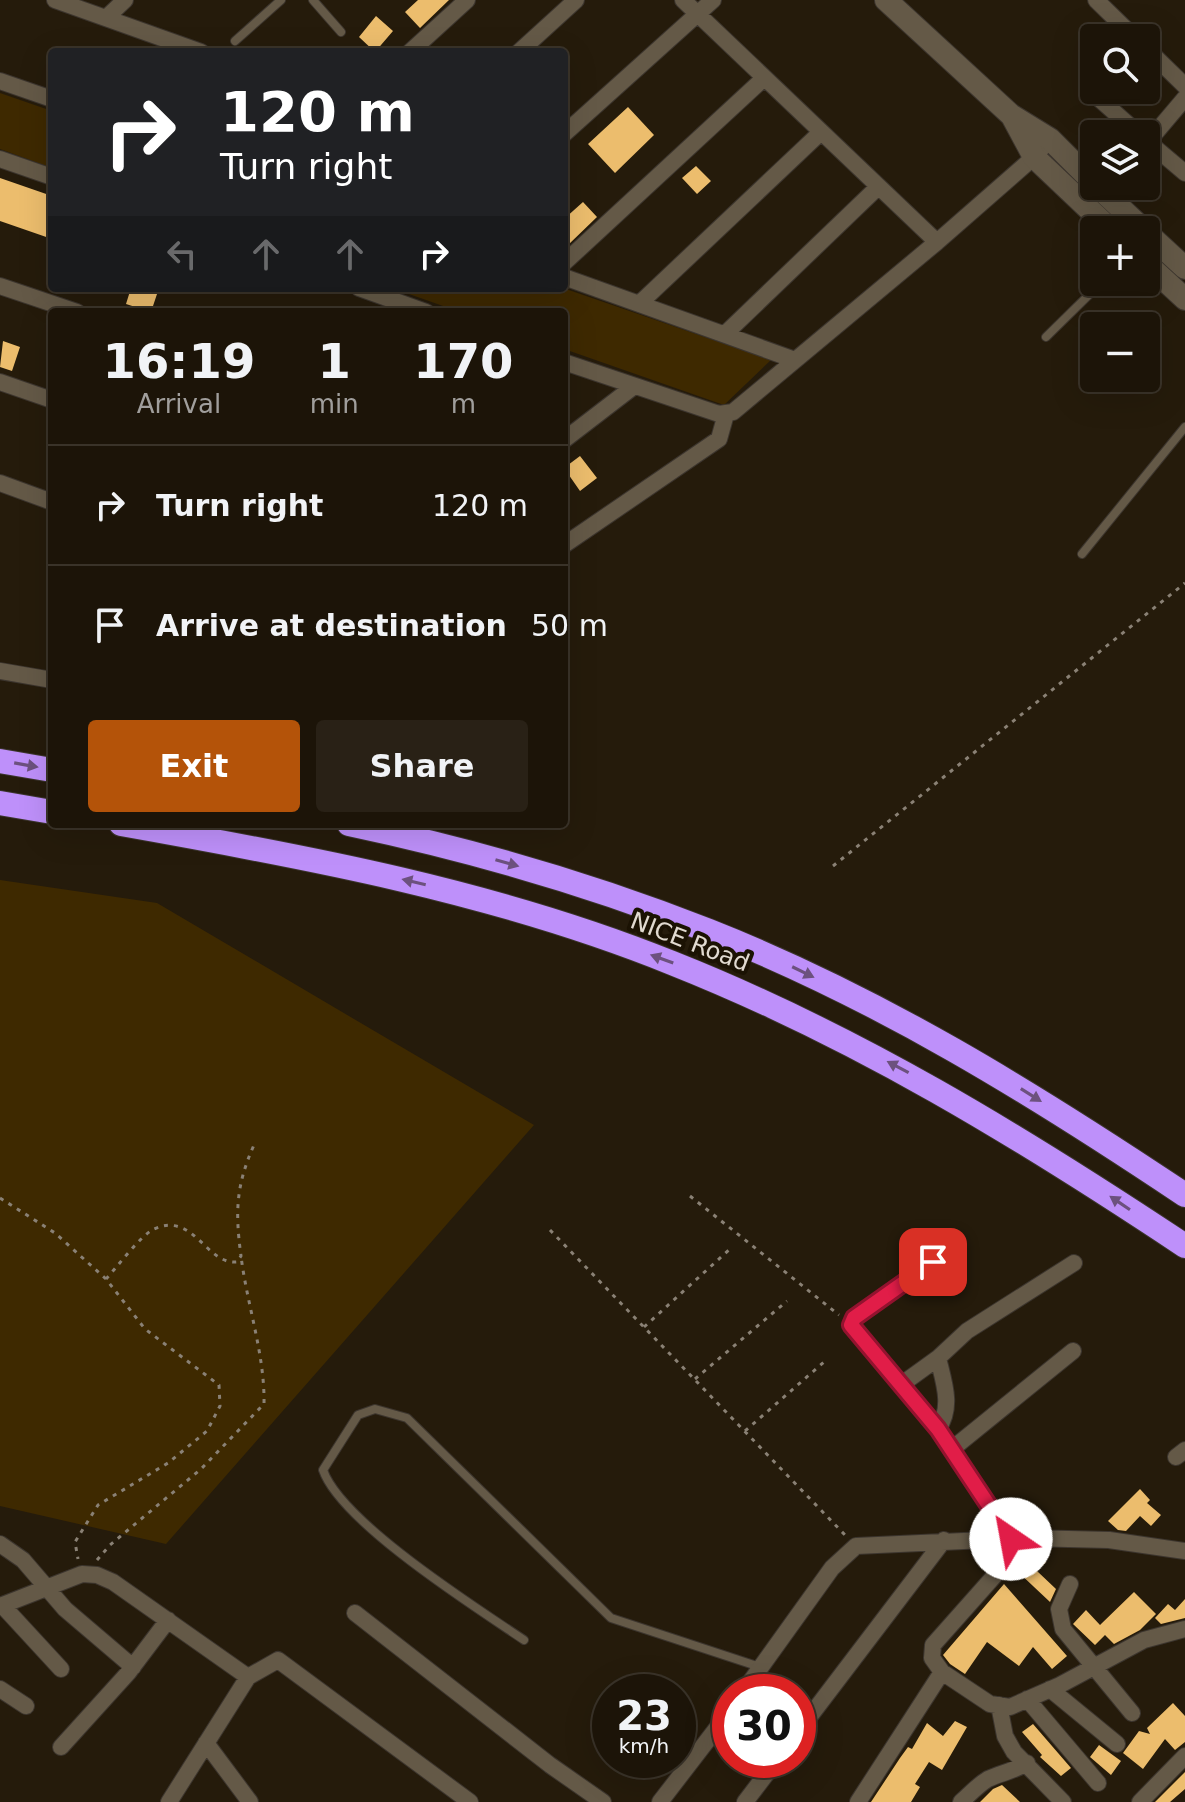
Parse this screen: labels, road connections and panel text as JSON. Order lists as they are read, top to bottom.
{
  "streets": {
    "highway": ["NICE Road"]
  },
  "page": {
    "map_buttons": ["+", "−"],
    "turn": ["120 m", "Turn right"],
    "eta": [
      "16:19",
      "Arrival",
      "1",
      "min",
      "170",
      "m"
    ],
    "list": [
      {
        "name": "Turn right",
        "value": "120 m"
      },
      {
        "name": "Arrive at destination",
        "value": "50 m"
      }
    ],
    "buttons": ["Exit", "Share"],
    "speed": "23 km/h",
    "limit": "30"
  }
}
